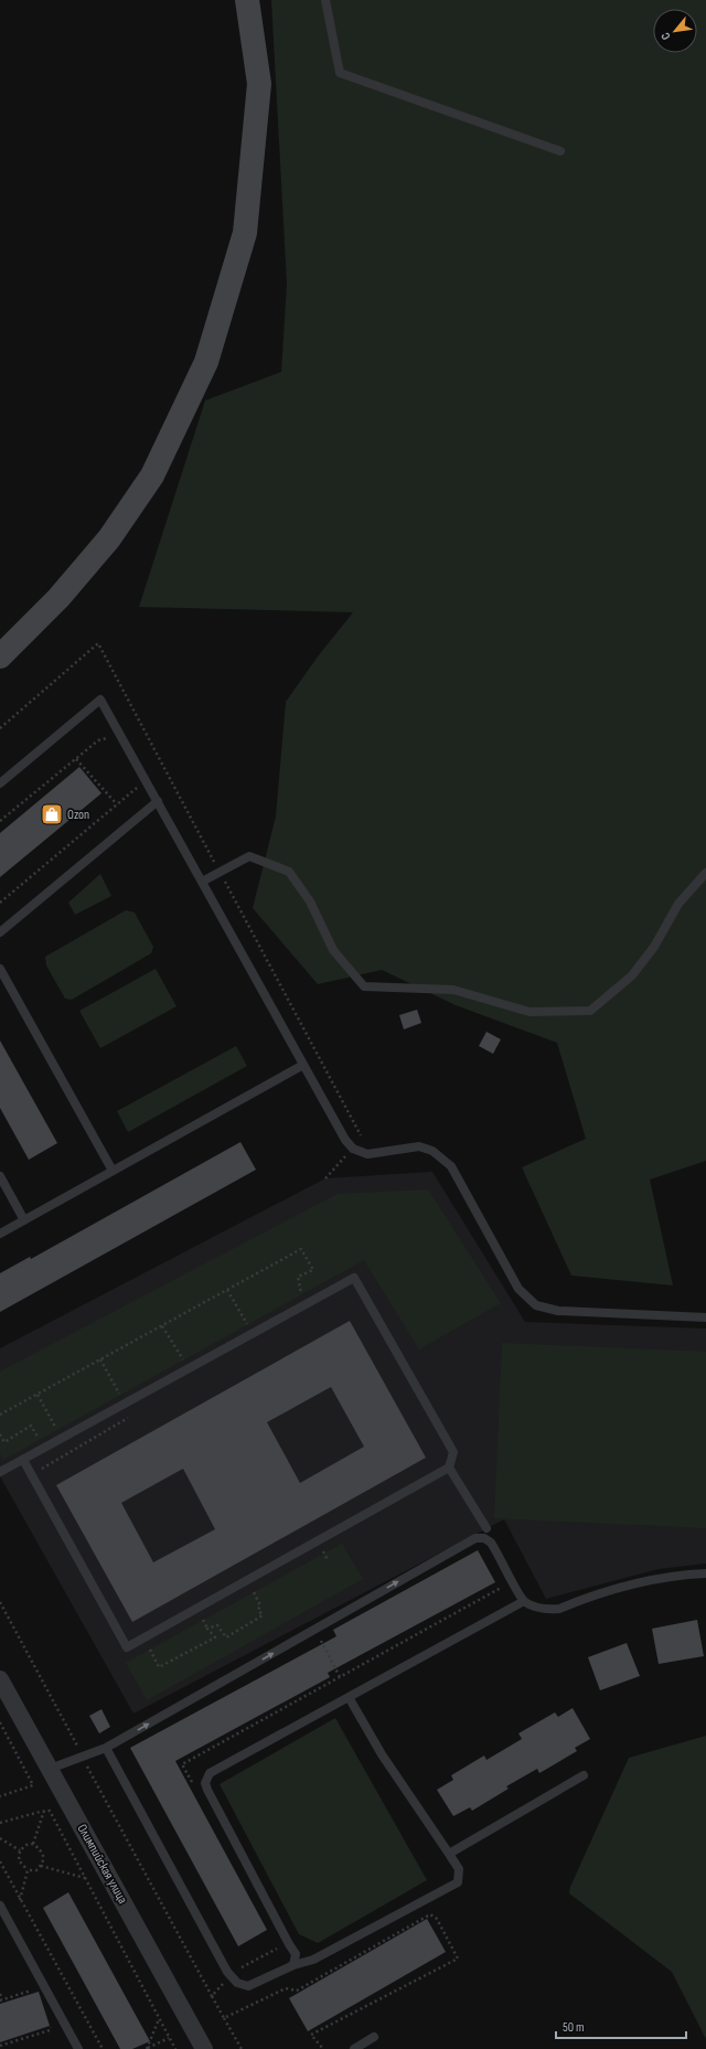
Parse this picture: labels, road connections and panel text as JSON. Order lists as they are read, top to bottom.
{
  "streets": {
    "street": ["Олимпийская улица"]
  },
  "places": {
    "shop": ["Ozon"]
  },
  "scale_bar": "50 m",
  "north": "bottom left"
}
